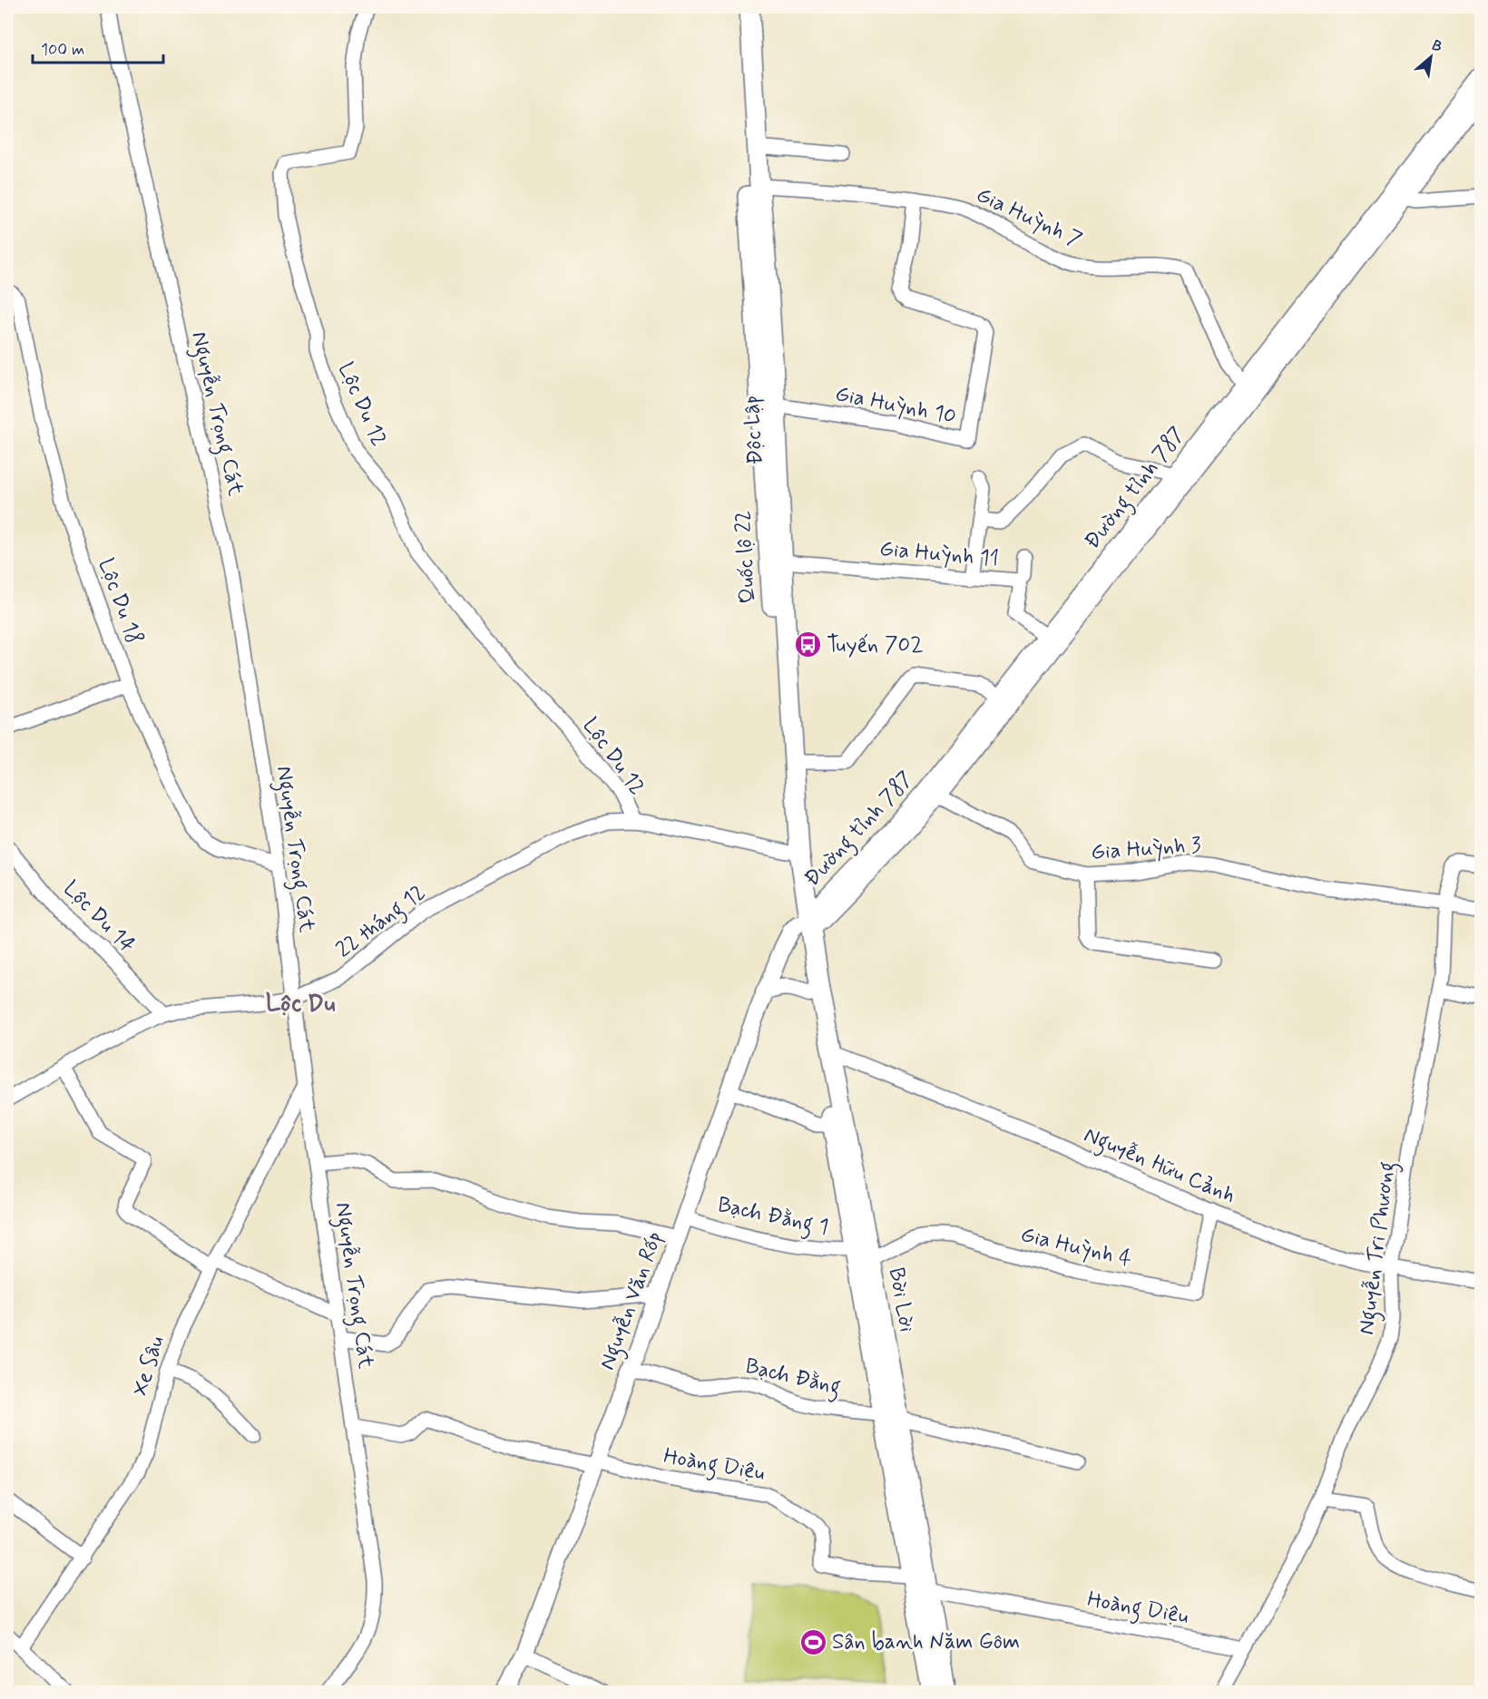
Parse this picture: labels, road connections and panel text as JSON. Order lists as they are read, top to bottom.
{
  "streets": {
    "highway": ["Độc Lập", "Quốc lộ 22", "Bời Lời"],
    "main road": ["Đường tỉnh 787", "Nguyễn Văn Rốp"],
    "street": [
      "Gia Huỳnh 7",
      "Lộc Du 12",
      "Gia Huỳnh 10",
      "Nguyễn Trọng Cát",
      "Gia Huỳnh 11",
      "Lộc Du 18",
      "Gia Huỳnh 3",
      "Lộc Du 14",
      "22 tháng 12",
      "Nguyễn Hữu Cảnh",
      "Bạch Đằng 1",
      "Gia Huỳnh 4",
      "Nguyễn Tri Phương",
      "Xe Sâu",
      "Bạch Đằng",
      "Hoàng Diệu"
    ]
  },
  "crossings": [
    ["Gia Huỳnh 7", "Gia Huỳnh 10"],
    ["Gia Huỳnh 7", "Độc Lập"],
    ["Gia Huỳnh 7", "Đường tỉnh 787"],
    ["Gia Huỳnh 7", "Quốc lộ 22"],
    ["Lộc Du 12", "22 tháng 12"],
    ["Gia Huỳnh 10", "Độc Lập"],
    ["Nguyễn Trọng Cát", "Lộc Du 18"],
    ["Nguyễn Trọng Cát", "22 tháng 12"],
    ["Nguyễn Trọng Cát", "Xe Sâu"],
    ["Nguyễn Trọng Cát", "Hoàng Diệu"],
    ["Độc Lập", "Gia Huỳnh 11"],
    ["Độc Lập", "Quốc lộ 22"],
    ["Độc Lập", "22 tháng 12"],
    ["Đường tỉnh 787", "Gia Huỳnh 11"],
    ["Đường tỉnh 787", "Quốc lộ 22"],
    ["Đường tỉnh 787", "Gia Huỳnh 3"],
    ["Đường tỉnh 787", "Bời Lời"],
    ["Đường tỉnh 787", "Nguyễn Văn Rốp"],
    ["Quốc lộ 22", "22 tháng 12"],
    ["Quốc lộ 22", "Bời Lời"],
    ["Quốc lộ 22", "Nguyễn Văn Rốp"],
    ["Gia Huỳnh 3", "Nguyễn Tri Phương"],
    ["Lộc Du 14", "22 tháng 12"],
    ["Nguyễn Hữu Cảnh", "Gia Huỳnh 4"],
    ["Nguyễn Hữu Cảnh", "Nguyễn Tri Phương"],
    ["Nguyễn Hữu Cảnh", "Bời Lời"],
    ["Bạch Đằng 1", "Gia Huỳnh 4"],
    ["Bạch Đằng 1", "Bời Lời"],
    ["Bạch Đằng 1", "Nguyễn Văn Rốp"],
    ["Gia Huỳnh 4", "Bời Lời"],
    ["Nguyễn Tri Phương", "Hoàng Diệu"],
    ["Bời Lời", "Nguyễn Văn Rốp"],
    ["Bời Lời", "Bạch Đằng"],
    ["Bời Lời", "Hoàng Diệu"],
    ["Nguyễn Văn Rốp", "Bạch Đằng"],
    ["Nguyễn Văn Rốp", "Hoàng Diệu"]
  ],
  "districts": ["Lộc Du"],
  "places": {
    "bus stop": ["Tuyến 702"],
    "sports": ["Sân banh Năm Gôm"]
  },
  "scale_bar": "100 m",
  "north": "top right"
}
